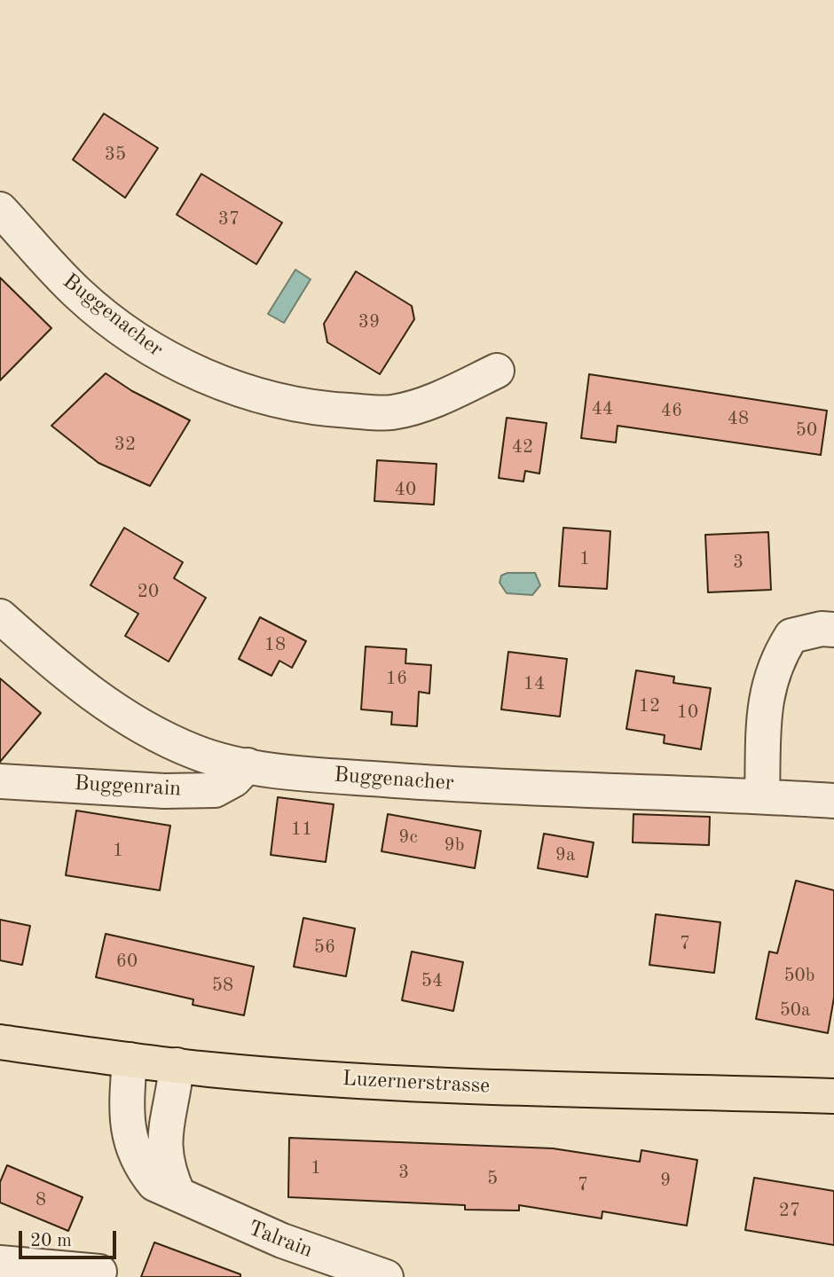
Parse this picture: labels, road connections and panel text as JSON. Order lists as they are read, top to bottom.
{
  "streets": {
    "main road": ["Luzernerstrasse"],
    "street": ["Buggenacher", "Buggenrain", "Talrain"]
  },
  "crossings": [
    ["Buggenacher", "Buggenrain"],
    ["Luzernerstrasse", "Talrain"]
  ],
  "house_numbers": [
    "35",
    "37",
    "39",
    "44",
    "46",
    "48",
    "50",
    "32",
    "42",
    "40",
    "1",
    "3",
    "20",
    "18",
    "16",
    "14",
    "12",
    "10",
    "11",
    "9c",
    "9b",
    "1",
    "9a",
    "7",
    "56",
    "60",
    "50b",
    "54",
    "58",
    "50a",
    "1",
    "3",
    "5",
    "9",
    "7",
    "8",
    "27"
  ],
  "scale_bar": "20 m"
}
